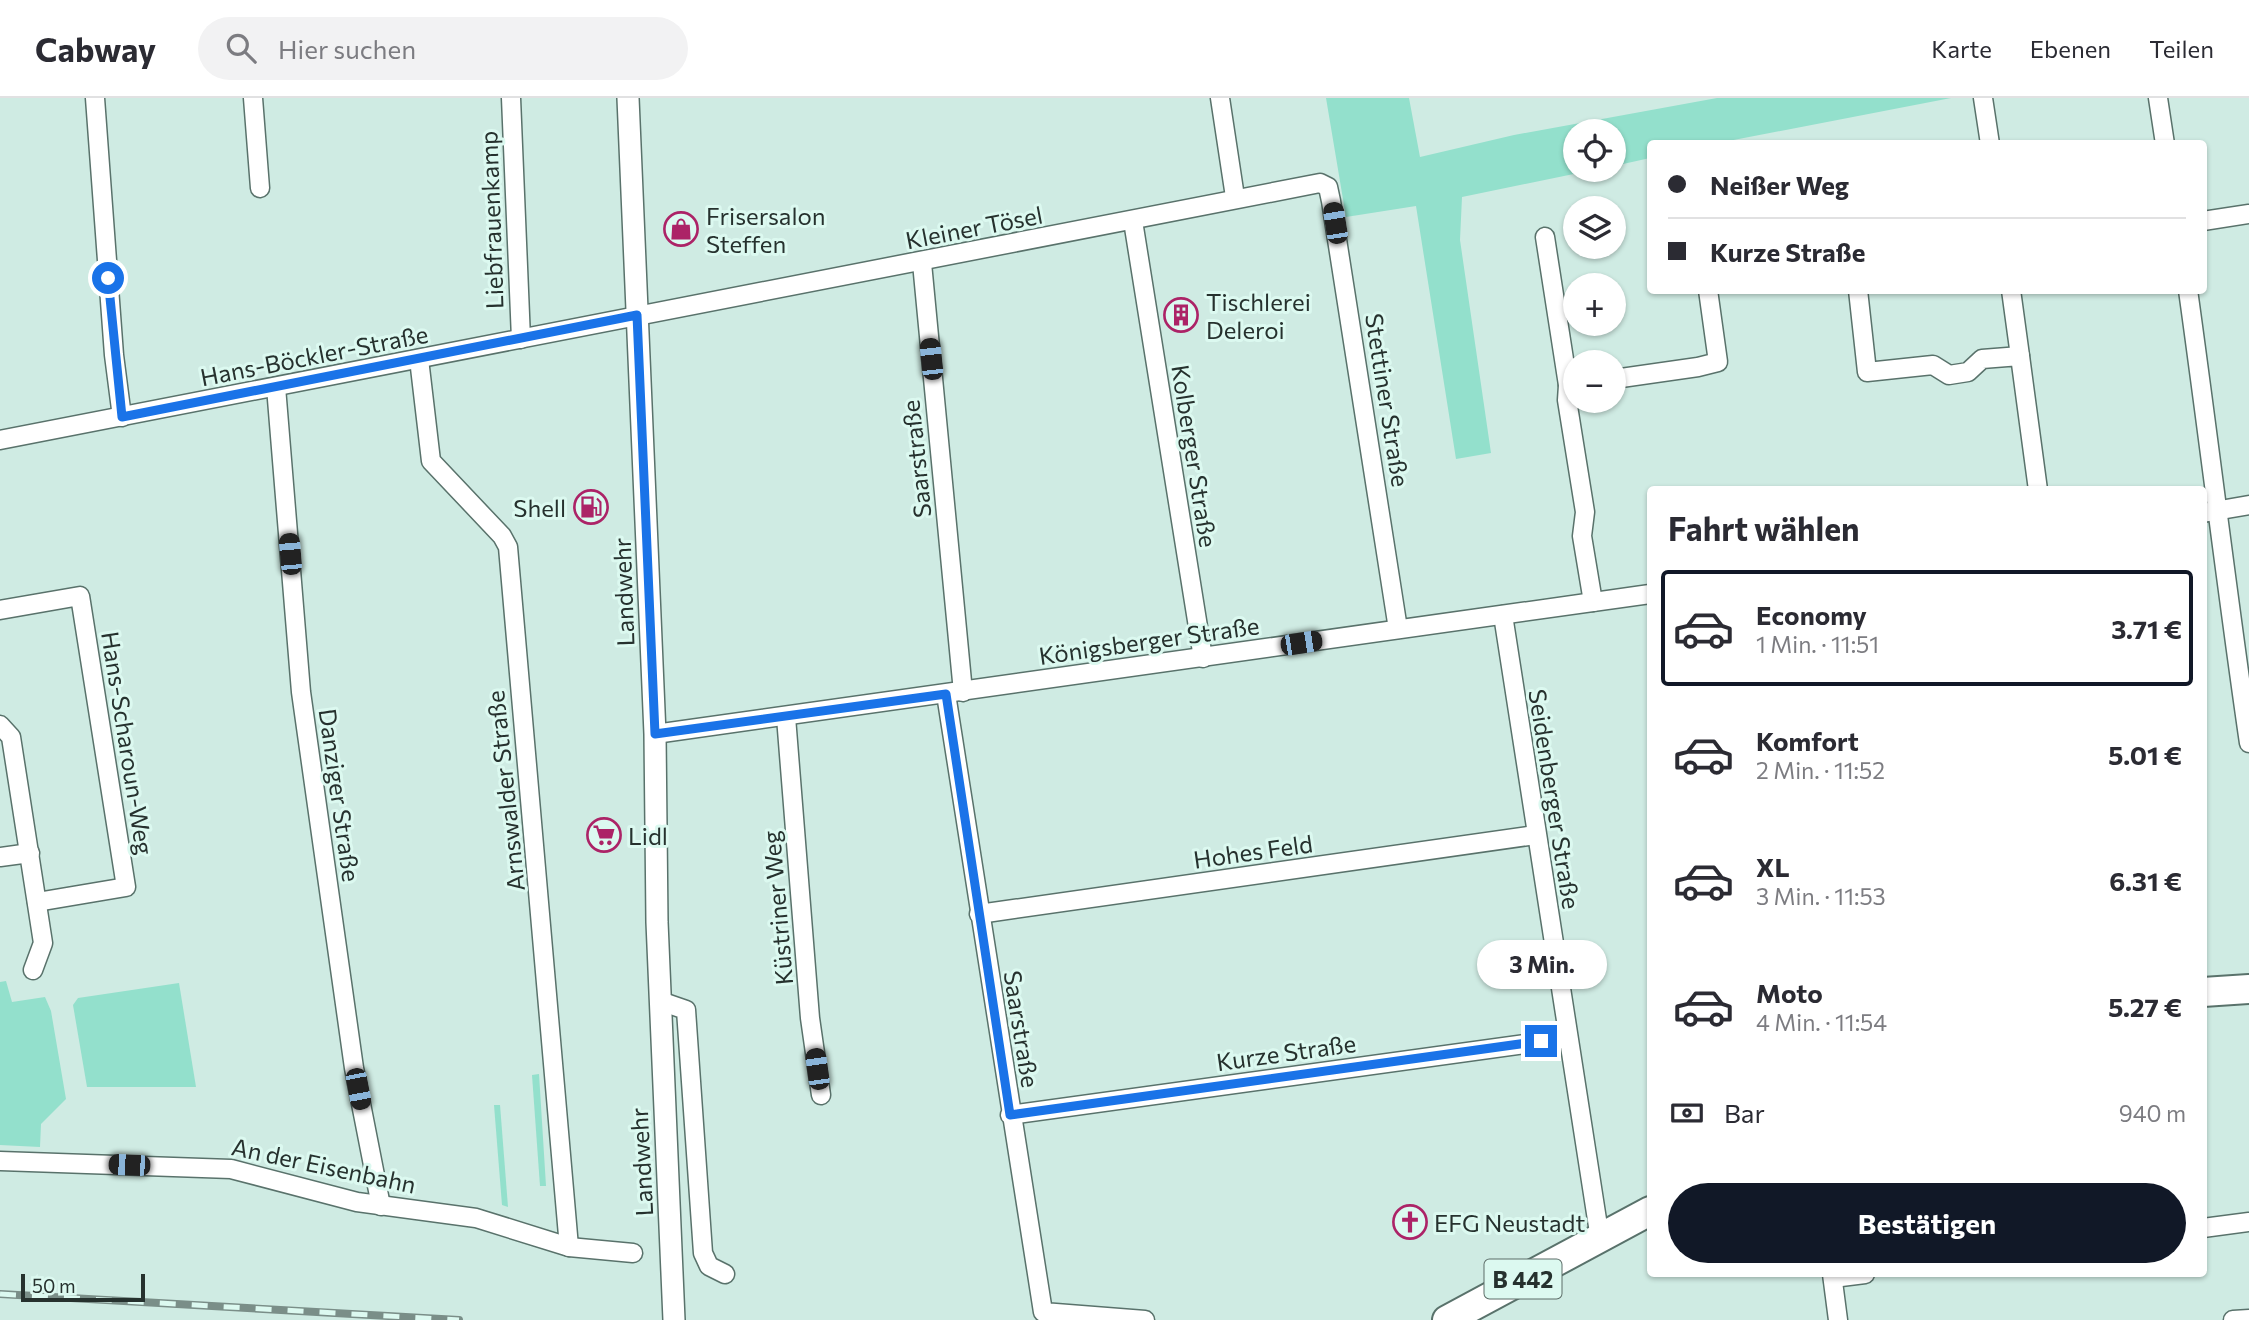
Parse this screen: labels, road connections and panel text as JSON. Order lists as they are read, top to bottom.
{
  "streets": {
    "main road": ["B 442"],
    "street": [
      "Liebfrauenkamp",
      "Kleiner Tösel",
      "Hans-Böckler-Straße",
      "Stettiner Straße",
      "Kolberger Straße",
      "Saarstraße",
      "Landwehr",
      "Königsberger Straße",
      "Hans-Scharoun-Weg",
      "Arnswalder Straße",
      "Danziger Straße",
      "Seidenberger Straße",
      "Hohes Feld",
      "Küstriner Weg",
      "Kurze Straße",
      "An der Eisenbahn"
    ]
  },
  "crossings": [
    ["Liebfrauenkamp", "Hans-Böckler-Straße"],
    ["Kleiner Tösel", "Hans-Böckler-Straße"],
    ["Kleiner Tösel", "Stettiner Straße"],
    ["Kleiner Tösel", "Kolberger Straße"],
    ["Kleiner Tösel", "Saarstraße"],
    ["Kleiner Tösel", "Landwehr"],
    ["Hans-Böckler-Straße", "Landwehr"],
    ["Hans-Böckler-Straße", "Arnswalder Straße"],
    ["Hans-Böckler-Straße", "Danziger Straße"],
    ["Stettiner Straße", "Königsberger Straße"],
    ["Kolberger Straße", "Königsberger Straße"],
    ["Saarstraße", "Königsberger Straße"],
    ["Saarstraße", "Hohes Feld"],
    ["Saarstraße", "Kurze Straße"],
    ["Landwehr", "Königsberger Straße"],
    ["Königsberger Straße", "Seidenberger Straße"],
    ["Königsberger Straße", "Küstriner Weg"],
    ["Arnswalder Straße", "An der Eisenbahn"],
    ["Danziger Straße", "An der Eisenbahn"],
    ["Seidenberger Straße", "Hohes Feld"],
    ["Seidenberger Straße", "Kurze Straße"],
    ["Seidenberger Straße", "B 442"]
  ],
  "places": {
    "shop": ["Frisersalon Steffen"],
    "building": ["Tischlerei Deleroi"],
    "fuel station": ["Shell"],
    "supermarket": ["Lidl"],
    "church": ["EFG Neustadt"]
  },
  "scale_bar": "50 m",
  "page": {
    "header": "Cabway",
    "search": "Hier suchen",
    "nav": ["Karte", "Ebenen", "Teilen"],
    "map_buttons": ["+", "−"],
    "banner": ["Neißer Weg", "Kurze Straße"],
    "heading": "Fahrt wählen",
    "list": [
      {
        "name": "Economy",
        "note": "1 Min. · 11:51",
        "value": "3.71 €"
      },
      {
        "name": "Komfort",
        "note": "2 Min. · 11:52",
        "value": "5.01 €"
      },
      {
        "name": "XL",
        "note": "3 Min. · 11:53",
        "value": "6.31 €"
      },
      {
        "name": "Moto",
        "note": "4 Min. · 11:54",
        "value": "5.27 €"
      }
    ],
    "bubble": "3 Min.",
    "pay": ["Bar", "940 m"],
    "buttons": "Bestätigen",
    "scale": "50 m"
  }
}
